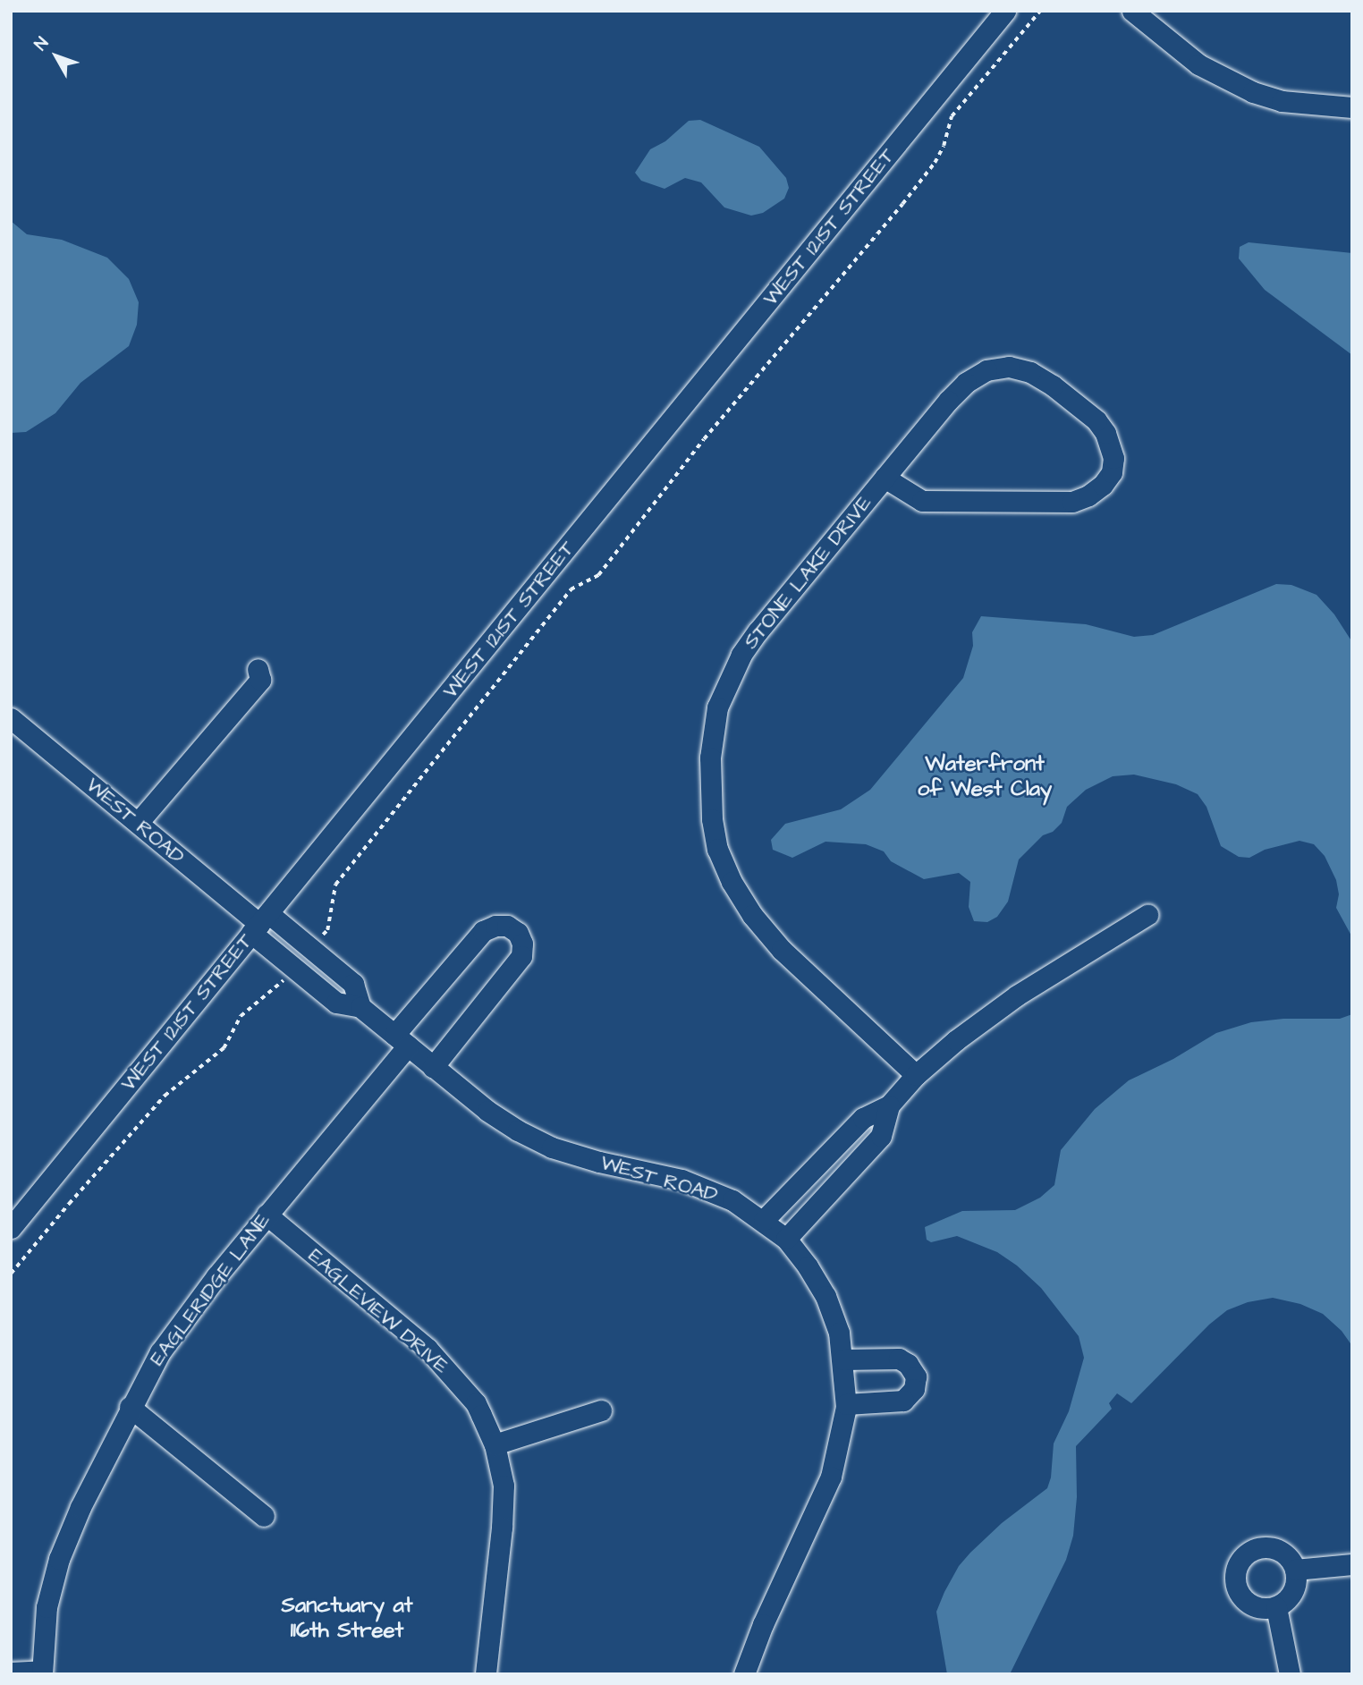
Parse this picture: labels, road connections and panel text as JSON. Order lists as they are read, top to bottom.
{
  "streets": {
    "street": [
      "WEST 121ST STREET",
      "STONE LAKE DRIVE",
      "WEST ROAD",
      "EAGLERIDGE LANE",
      "EAGLEVIEW DRIVE"
    ]
  },
  "crossings": [
    ["WEST 121ST STREET", "WEST ROAD"],
    ["WEST ROAD", "EAGLERIDGE LANE"],
    ["EAGLERIDGE LANE", "EAGLEVIEW DRIVE"]
  ],
  "districts": ["Waterfront of West Clay", "Sanctuary at 116th Street"],
  "north": "top left"
}
